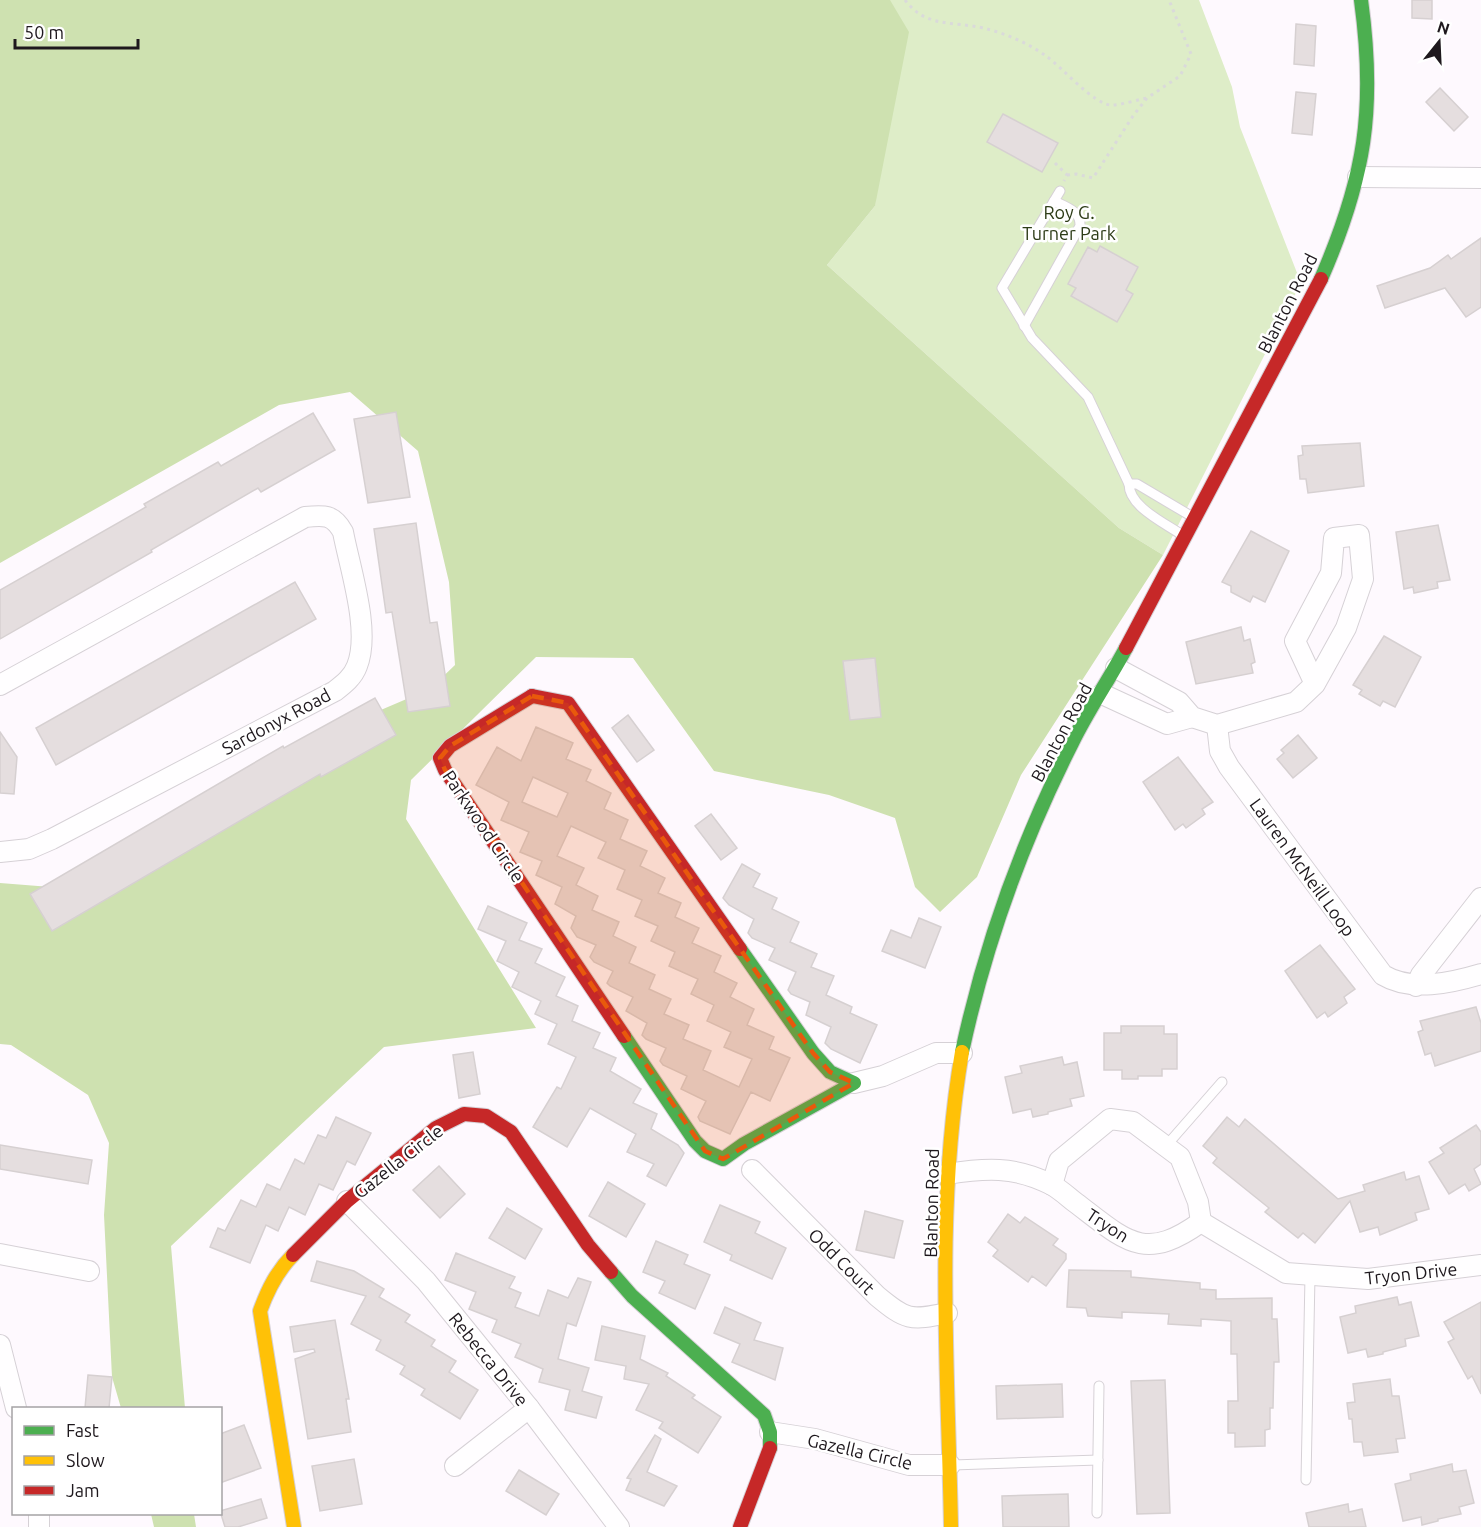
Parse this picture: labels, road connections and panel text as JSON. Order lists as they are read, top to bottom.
{
  "streets": {
    "street": [
      "Blanton Road",
      "Sardonyx Road",
      "Parkwood Circle",
      "Lauren McNeill Loop",
      "Gazella Circle",
      "Tryon",
      "Odd Court",
      "Tryon Drive",
      "Rebecca Drive"
    ]
  },
  "crossings": [
    ["Blanton Road", "Parkwood Circle"],
    ["Blanton Road", "Gazella Circle"],
    ["Blanton Road", "Odd Court"],
    ["Gazella Circle", "Rebecca Drive"],
    ["Tryon", "Tryon Drive"]
  ],
  "parks": ["Roy G. Turner Park"],
  "legend": ["Fast", "Slow", "Jam"],
  "scale_bar": "50 m",
  "north": "top"
}
